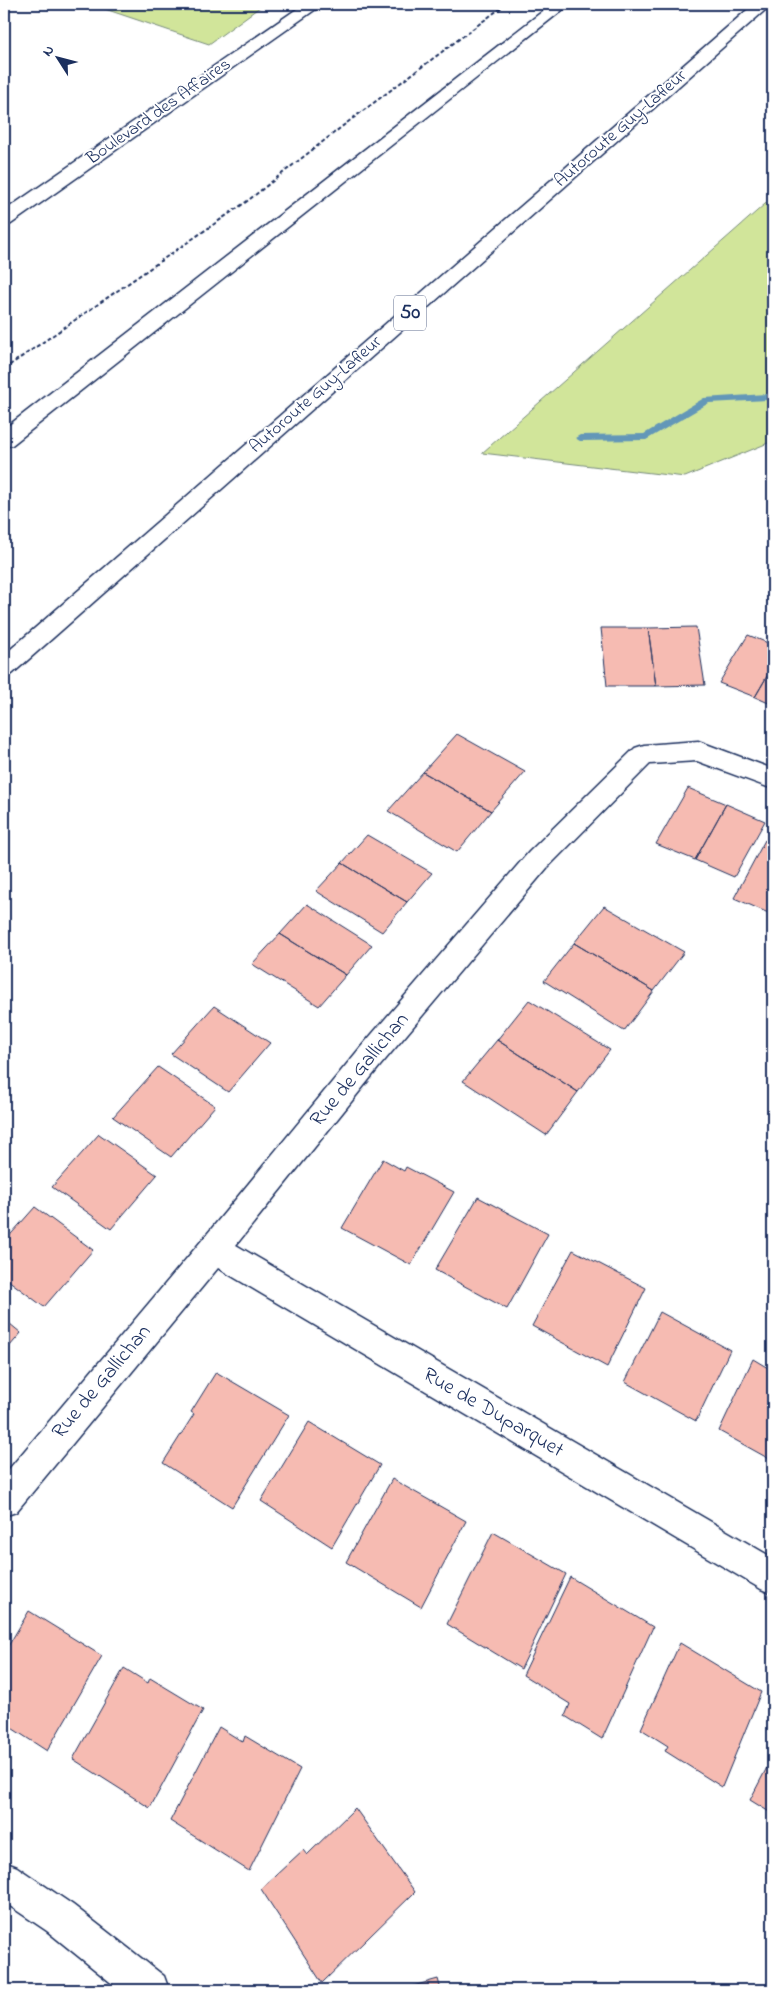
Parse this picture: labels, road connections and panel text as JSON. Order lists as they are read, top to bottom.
{
  "streets": {
    "main road": [
      "Boulevard des Affaires",
      "Autoroute Guy-Lafleur",
      "50",
      "Rue de Gallichan",
      "Rue de Duparquet"
    ]
  },
  "crossings": [
    ["Rue de Gallichan", "Rue de Duparquet"]
  ],
  "north": "top left"
}
